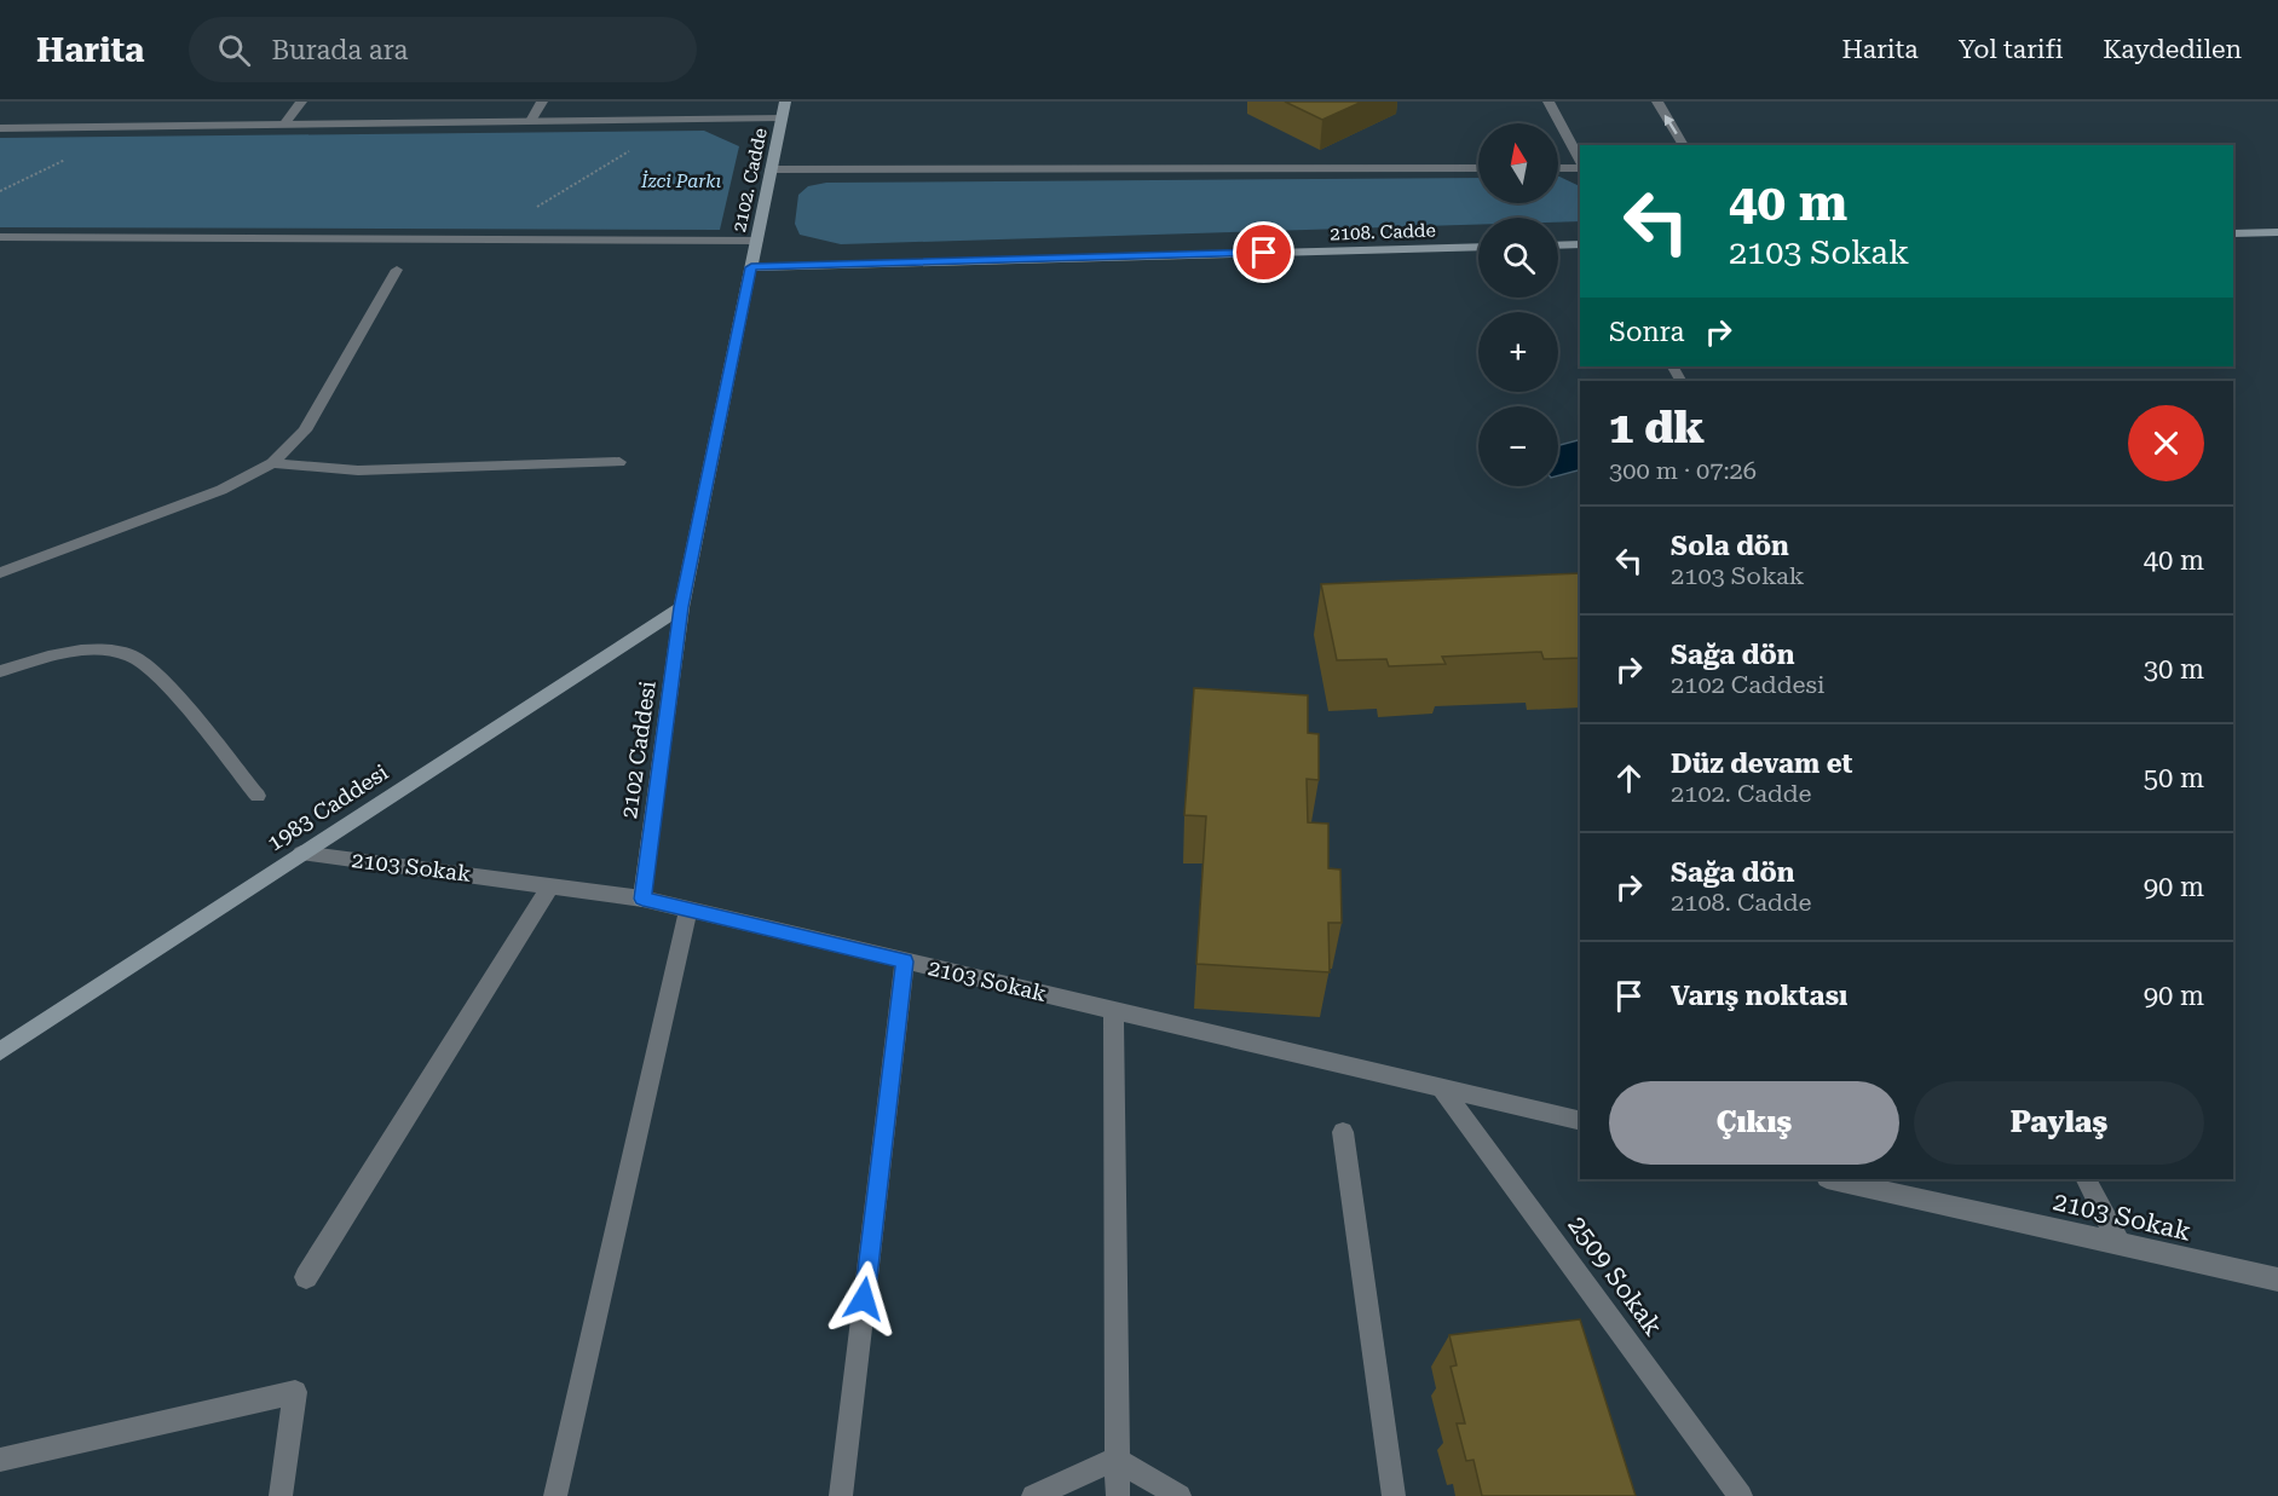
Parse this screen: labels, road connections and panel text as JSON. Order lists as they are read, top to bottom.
{
  "streets": {
    "street": [
      "2102. Cadde",
      "2108. Cadde",
      "2102 Caddesi",
      "1983 Caddesi",
      "2103 Sokak",
      "2509 Sokak"
    ]
  },
  "crossings": [
    ["2102. Cadde", "2108. Cadde"],
    ["2102. Cadde", "2102 Caddesi"],
    ["2102. Cadde", "1983 Caddesi"],
    ["2102 Caddesi", "1983 Caddesi"],
    ["2102 Caddesi", "2103 Sokak"],
    ["1983 Caddesi", "2103 Sokak"],
    ["2103 Sokak", "2509 Sokak"]
  ],
  "parks": ["İzci Parkı"],
  "north": "top",
  "page": {
    "header": "Harita",
    "search": "Burada ara",
    "nav": ["Harita", "Yol tarifi", "Kaydedilen"],
    "map_buttons": ["+", "−"],
    "turn": ["40 m", "2103 Sokak"],
    "then": "Sonra",
    "heading": ["1 dk", "300 m · 07:26"],
    "list": [
      {
        "name": "Sola dön",
        "note": "2103 Sokak",
        "value": "40 m"
      },
      {
        "name": "Sağa dön",
        "note": "2102 Caddesi",
        "value": "30 m"
      },
      {
        "name": "Düz devam et",
        "note": "2102. Cadde",
        "value": "50 m"
      },
      {
        "name": "Sağa dön",
        "note": "2108. Cadde",
        "value": "90 m"
      },
      {
        "name": "Varış noktası",
        "value": "90 m"
      }
    ],
    "buttons": ["Çıkış", "Paylaş"]
  }
}
